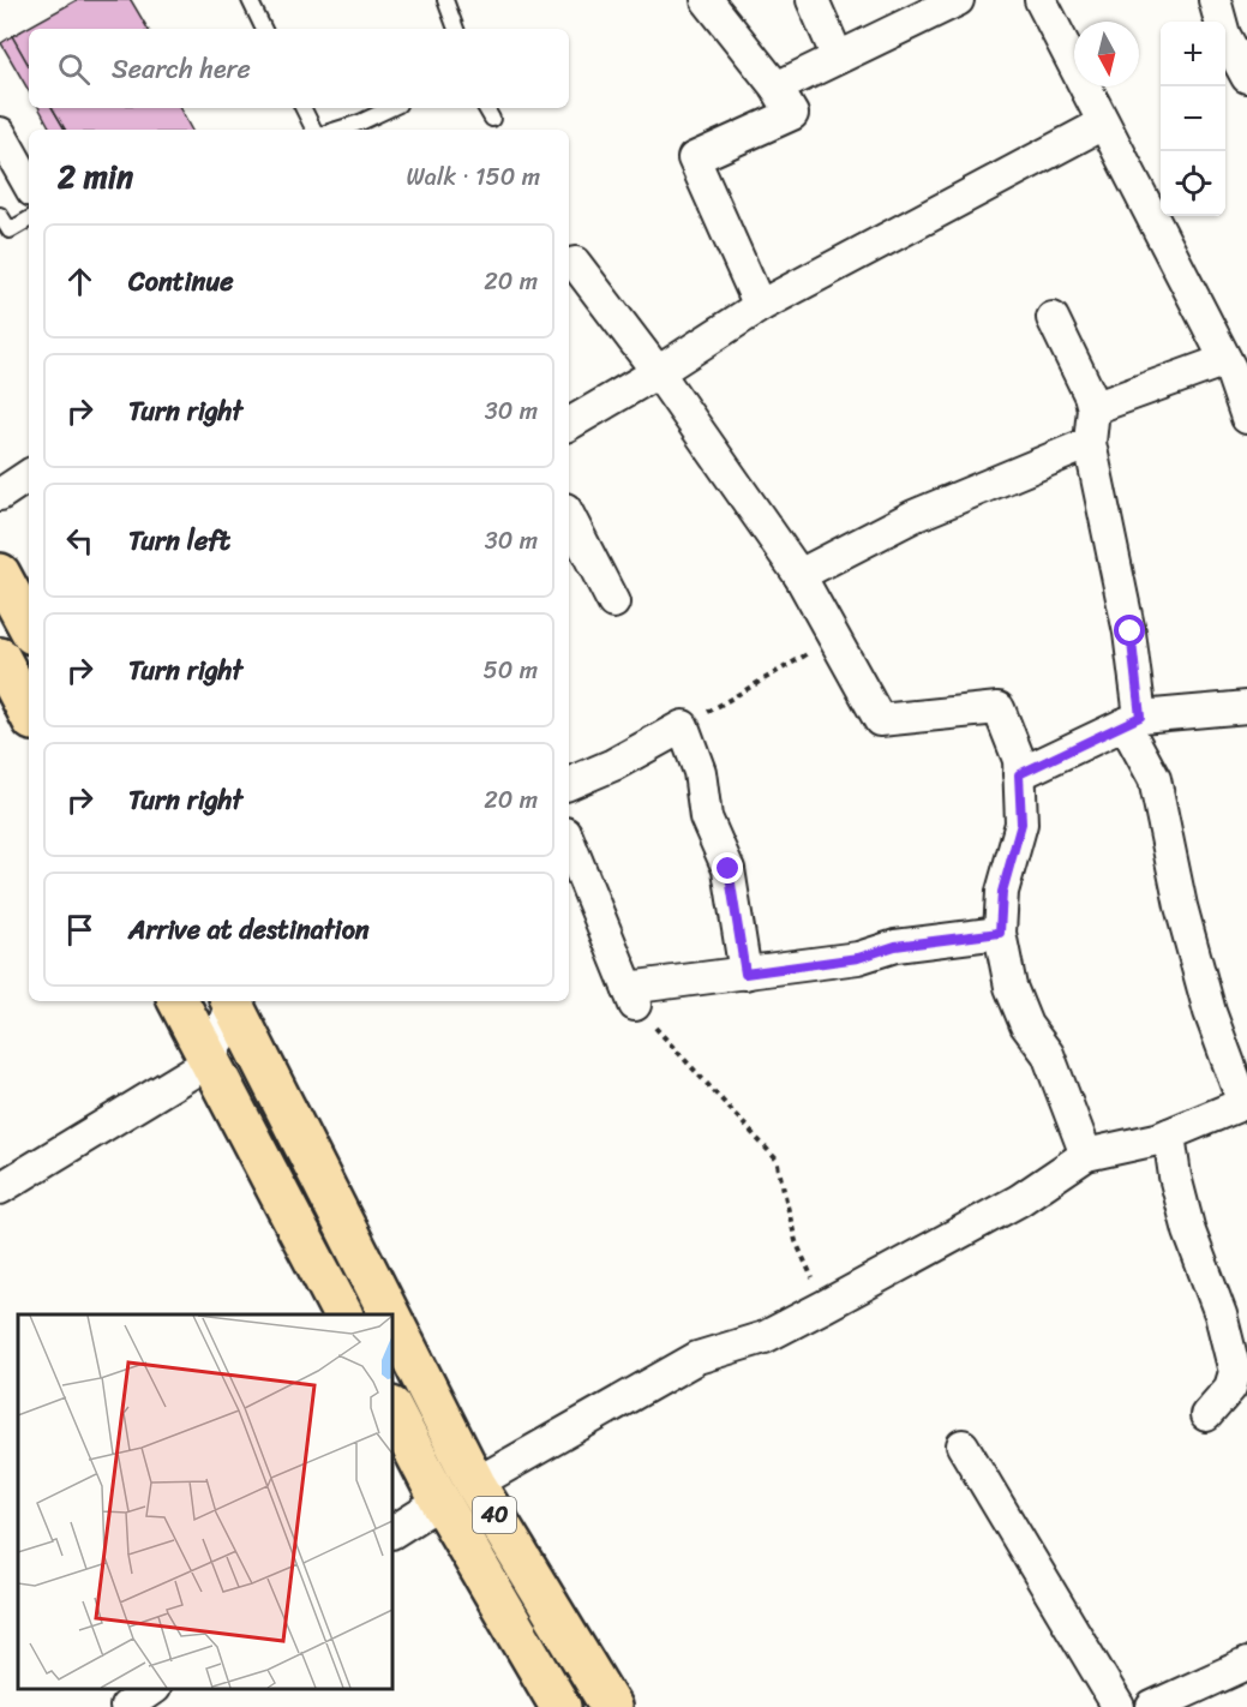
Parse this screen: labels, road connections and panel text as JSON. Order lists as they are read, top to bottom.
{
  "streets": {
    "main road": ["40"]
  },
  "north": "bottom",
  "page": {
    "map_buttons": ["+", "−"],
    "search": "Search here",
    "heading": ["2 min", "Walk · 150 m"],
    "list": [
      ["Continue", "20 m"],
      ["Turn right", "30 m"],
      ["Turn left", "30 m"],
      ["Turn right", "50 m"],
      ["Turn right", "20 m"],
      "Arrive at destination"
    ]
  }
}
